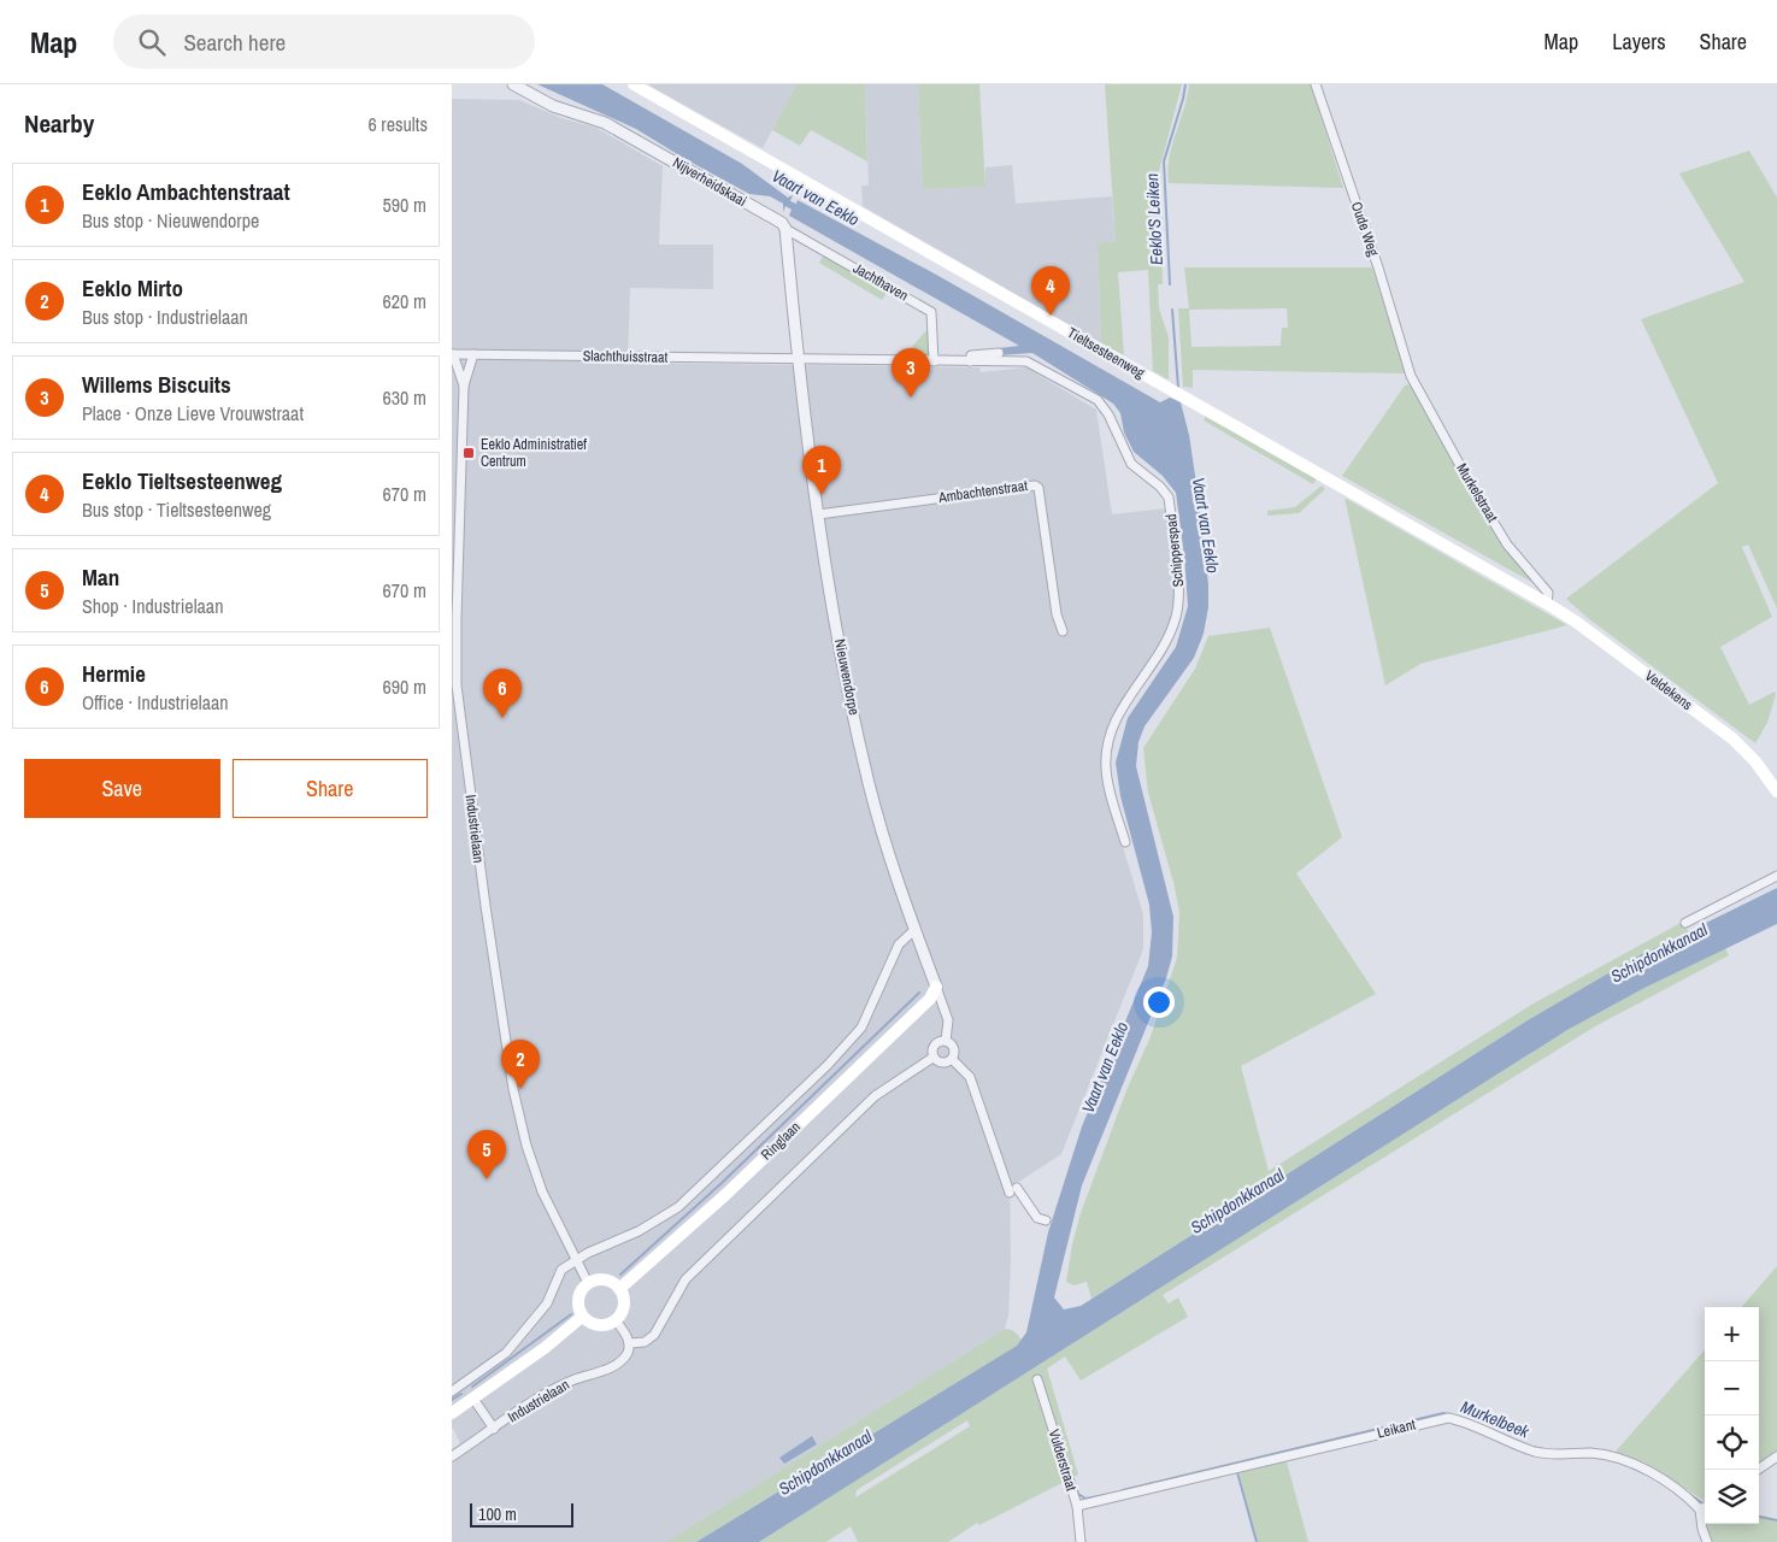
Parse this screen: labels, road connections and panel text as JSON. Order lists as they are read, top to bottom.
{
  "streets": {
    "main road": ["Tieltsesteenweg", "Veldekens", "Ringlaan"],
    "street": [
      "Nijverheidskaai",
      "Oude Weg",
      "Jachthaven",
      "Slachthuisstraat",
      "Ambachtenstraat",
      "Murkelstraat",
      "Schipperspad",
      "Nieuwendorpe",
      "Industrielaan",
      "Leikant",
      "Vulderstraat"
    ]
  },
  "crossings": [
    ["Nijverheidskaai", "Jachthaven"],
    ["Oude Weg", "Murkelstraat"],
    ["Jachthaven", "Slachthuisstraat"],
    ["Jachthaven", "Schipperspad"],
    ["Tieltsesteenweg", "Murkelstraat"],
    ["Tieltsesteenweg", "Veldekens"],
    ["Slachthuisstraat", "Schipperspad"],
    ["Slachthuisstraat", "Nieuwendorpe"],
    ["Slachthuisstraat", "Industrielaan"],
    ["Ambachtenstraat", "Nieuwendorpe"],
    ["Murkelstraat", "Veldekens"],
    ["Nieuwendorpe", "Ringlaan"],
    ["Industrielaan", "Ringlaan"],
    ["Leikant", "Vulderstraat"]
  ],
  "water": [
    "Vaart van Eeklo",
    "Eeklo'S Leiken",
    "Schipdonkkanaal",
    "Murkelbeek"
  ],
  "places": {
    "transit": ["Eeklo Administratief Centrum"]
  },
  "scale_bar": "100 m",
  "page": {
    "header": "Map",
    "search": "Search here",
    "nav": ["Map", "Layers", "Share"],
    "heading": ["Nearby", "6 results"],
    "list": [
      {
        "mark": "1",
        "name": "Eeklo Ambachtenstraat",
        "note": "Bus stop · Nieuwendorpe",
        "value": "590 m"
      },
      {
        "mark": "2",
        "name": "Eeklo Mirto",
        "note": "Bus stop · Industrielaan",
        "value": "620 m"
      },
      {
        "mark": "3",
        "name": "Willems Biscuits",
        "note": "Place · Onze Lieve Vrouwstraat",
        "value": "630 m"
      },
      {
        "mark": "4",
        "name": "Eeklo Tieltsesteenweg",
        "note": "Bus stop · Tieltsesteenweg",
        "value": "670 m"
      },
      {
        "mark": "5",
        "name": "Man",
        "note": "Shop · Industrielaan",
        "value": "670 m"
      },
      {
        "mark": "6",
        "name": "Hermie",
        "note": "Office · Industrielaan",
        "value": "690 m"
      }
    ],
    "pins": [
      "4",
      "3",
      "1",
      "6",
      "2",
      "5"
    ],
    "buttons": ["Save", "Share"],
    "map_buttons": ["+", "−"],
    "scale": "100 m"
  }
}
